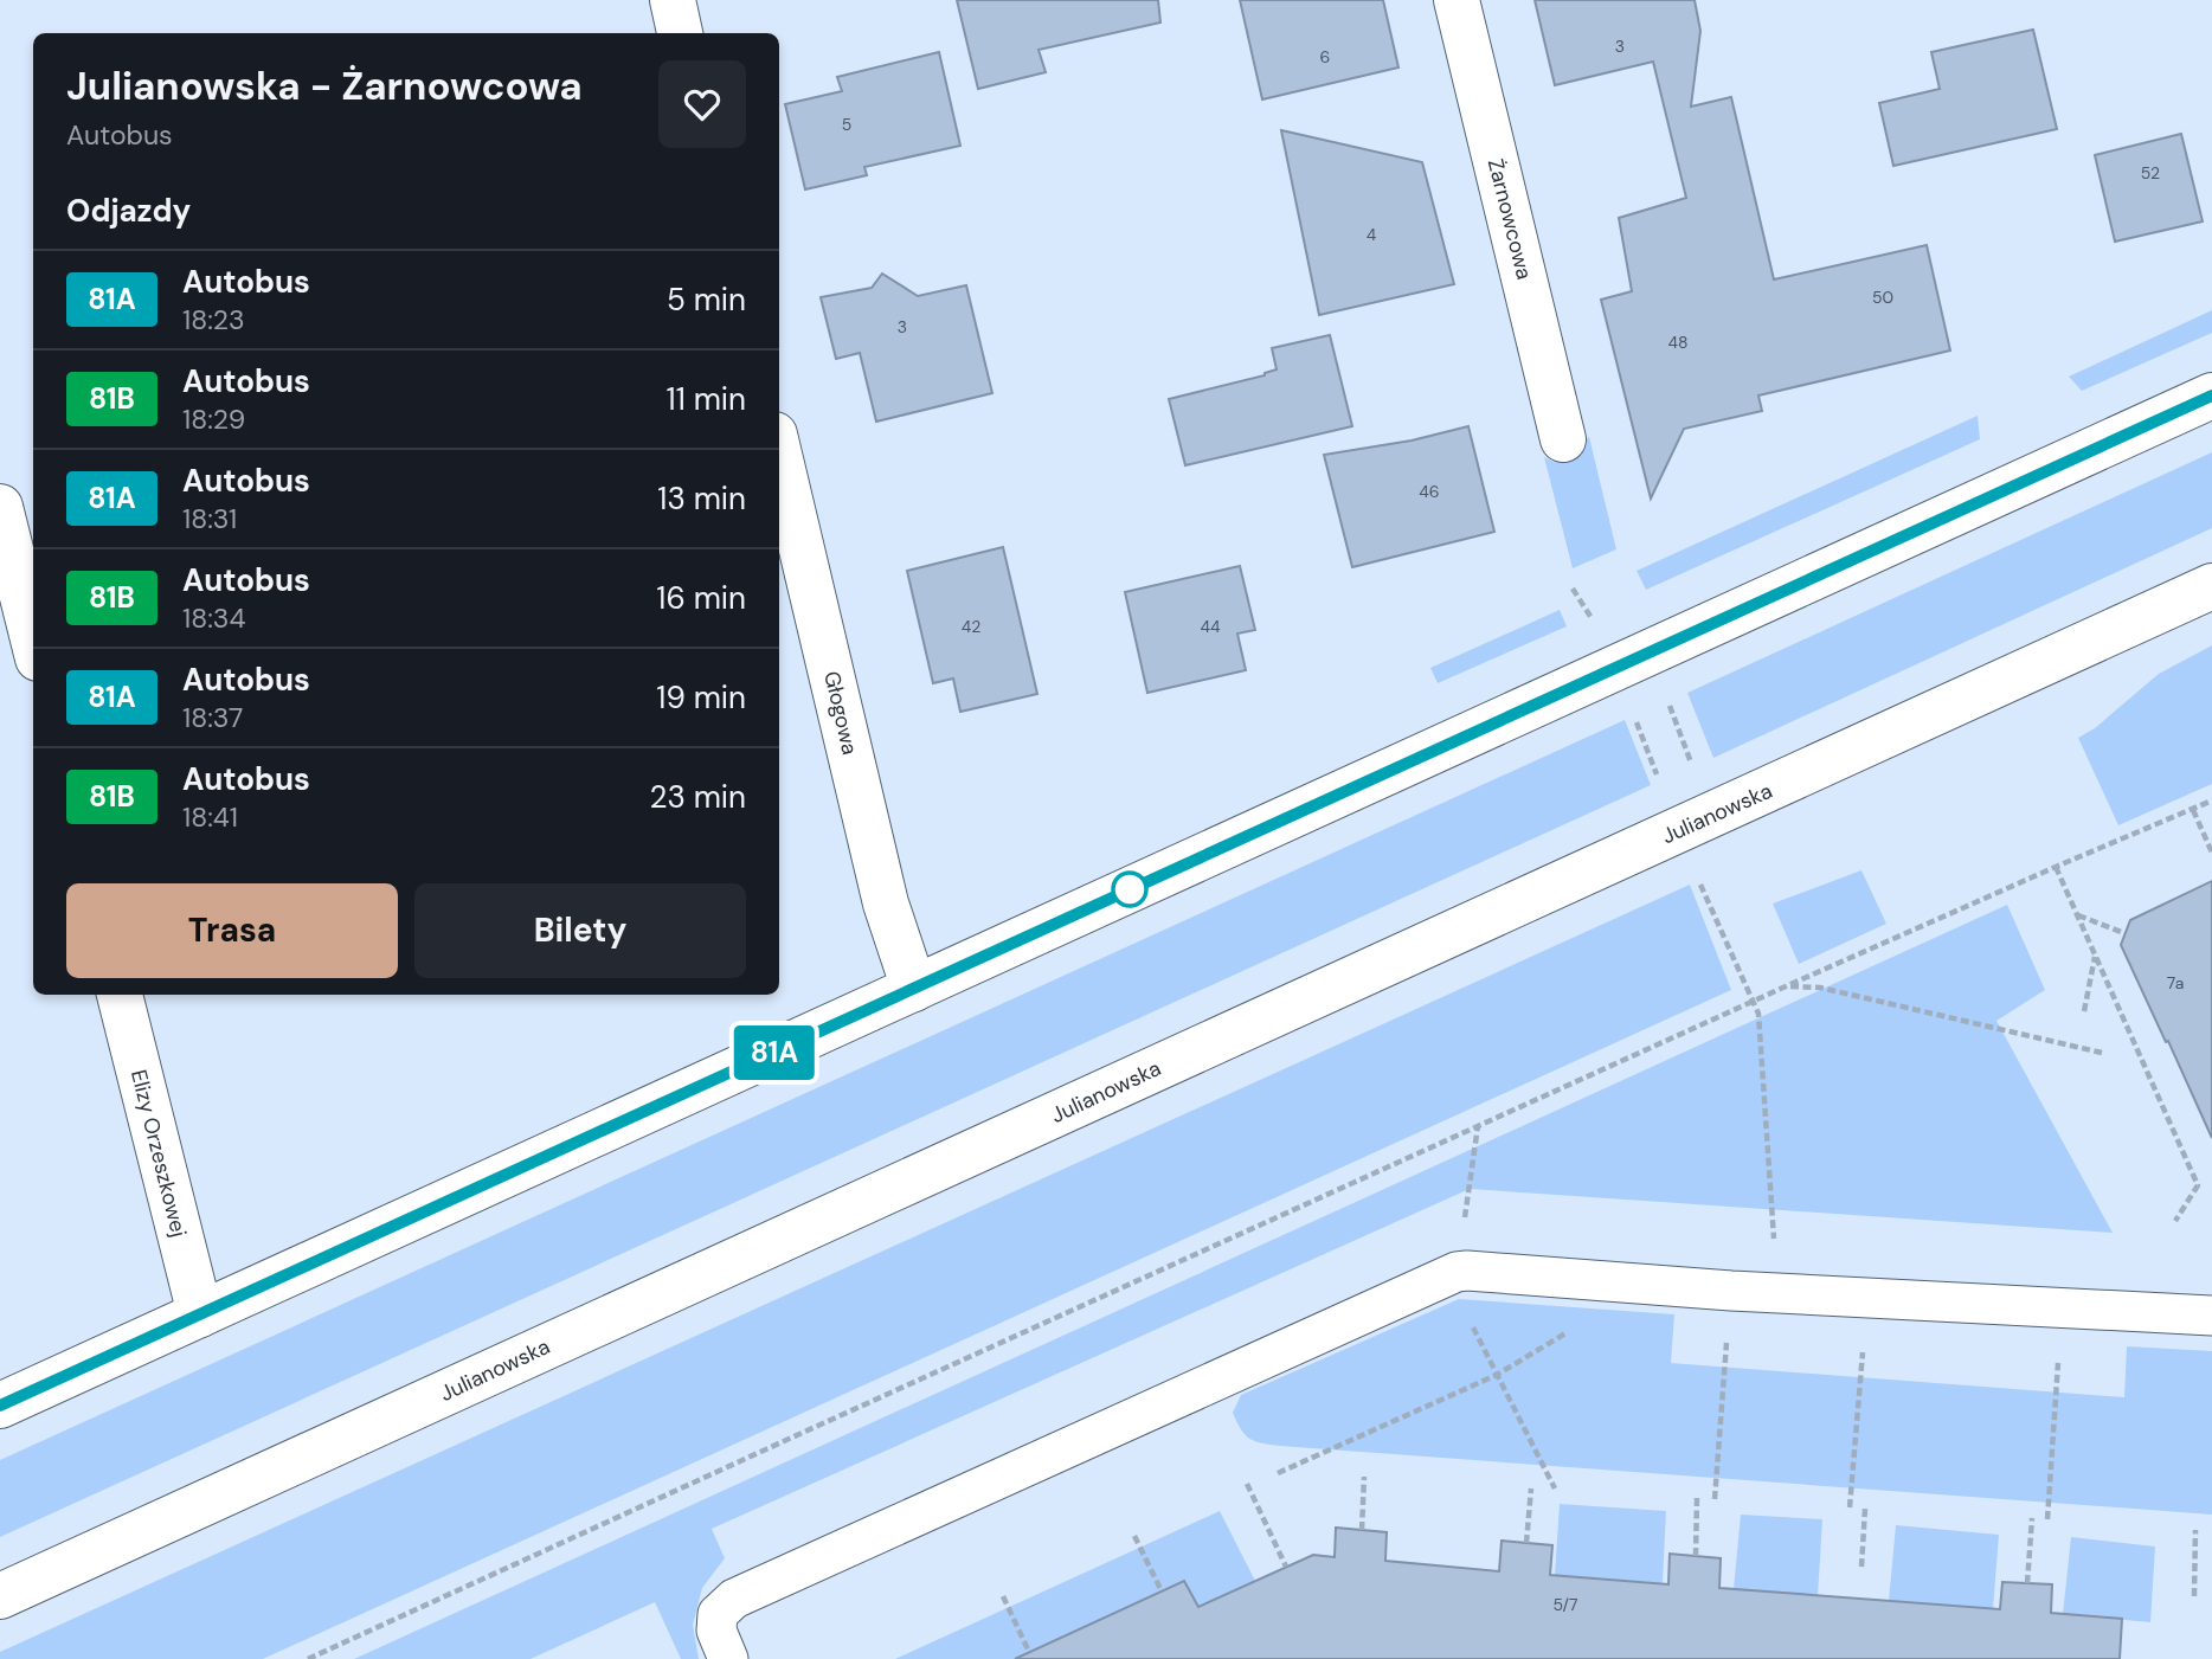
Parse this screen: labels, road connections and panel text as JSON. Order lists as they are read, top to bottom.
{
  "streets": {
    "main road": [
      "Żarnowcowa",
      "Głogowa",
      "Julianowska",
      "Elizy Orzeszkowej"
    ]
  },
  "lines": ["bus line 81A"],
  "house_numbers": [
    "3",
    "6",
    "5",
    "52",
    "4",
    "50",
    "3",
    "48",
    "46",
    "42",
    "44",
    "7a",
    "5/7"
  ],
  "page": {
    "on_map": "81A",
    "heading": [
      ["Julianowska - Żarnowcowa", "Autobus"],
      "Odjazdy"
    ],
    "list": [
      {
        "mark": "81A",
        "name": "Autobus",
        "note": "18:23",
        "value": "5 min"
      },
      {
        "mark": "81B",
        "name": "Autobus",
        "note": "18:29",
        "value": "11 min"
      },
      {
        "mark": "81A",
        "name": "Autobus",
        "note": "18:31",
        "value": "13 min"
      },
      {
        "mark": "81B",
        "name": "Autobus",
        "note": "18:34",
        "value": "16 min"
      },
      {
        "mark": "81A",
        "name": "Autobus",
        "note": "18:37",
        "value": "19 min"
      },
      {
        "mark": "81B",
        "name": "Autobus",
        "note": "18:41",
        "value": "23 min"
      }
    ],
    "buttons": ["Trasa", "Bilety"]
  }
}
